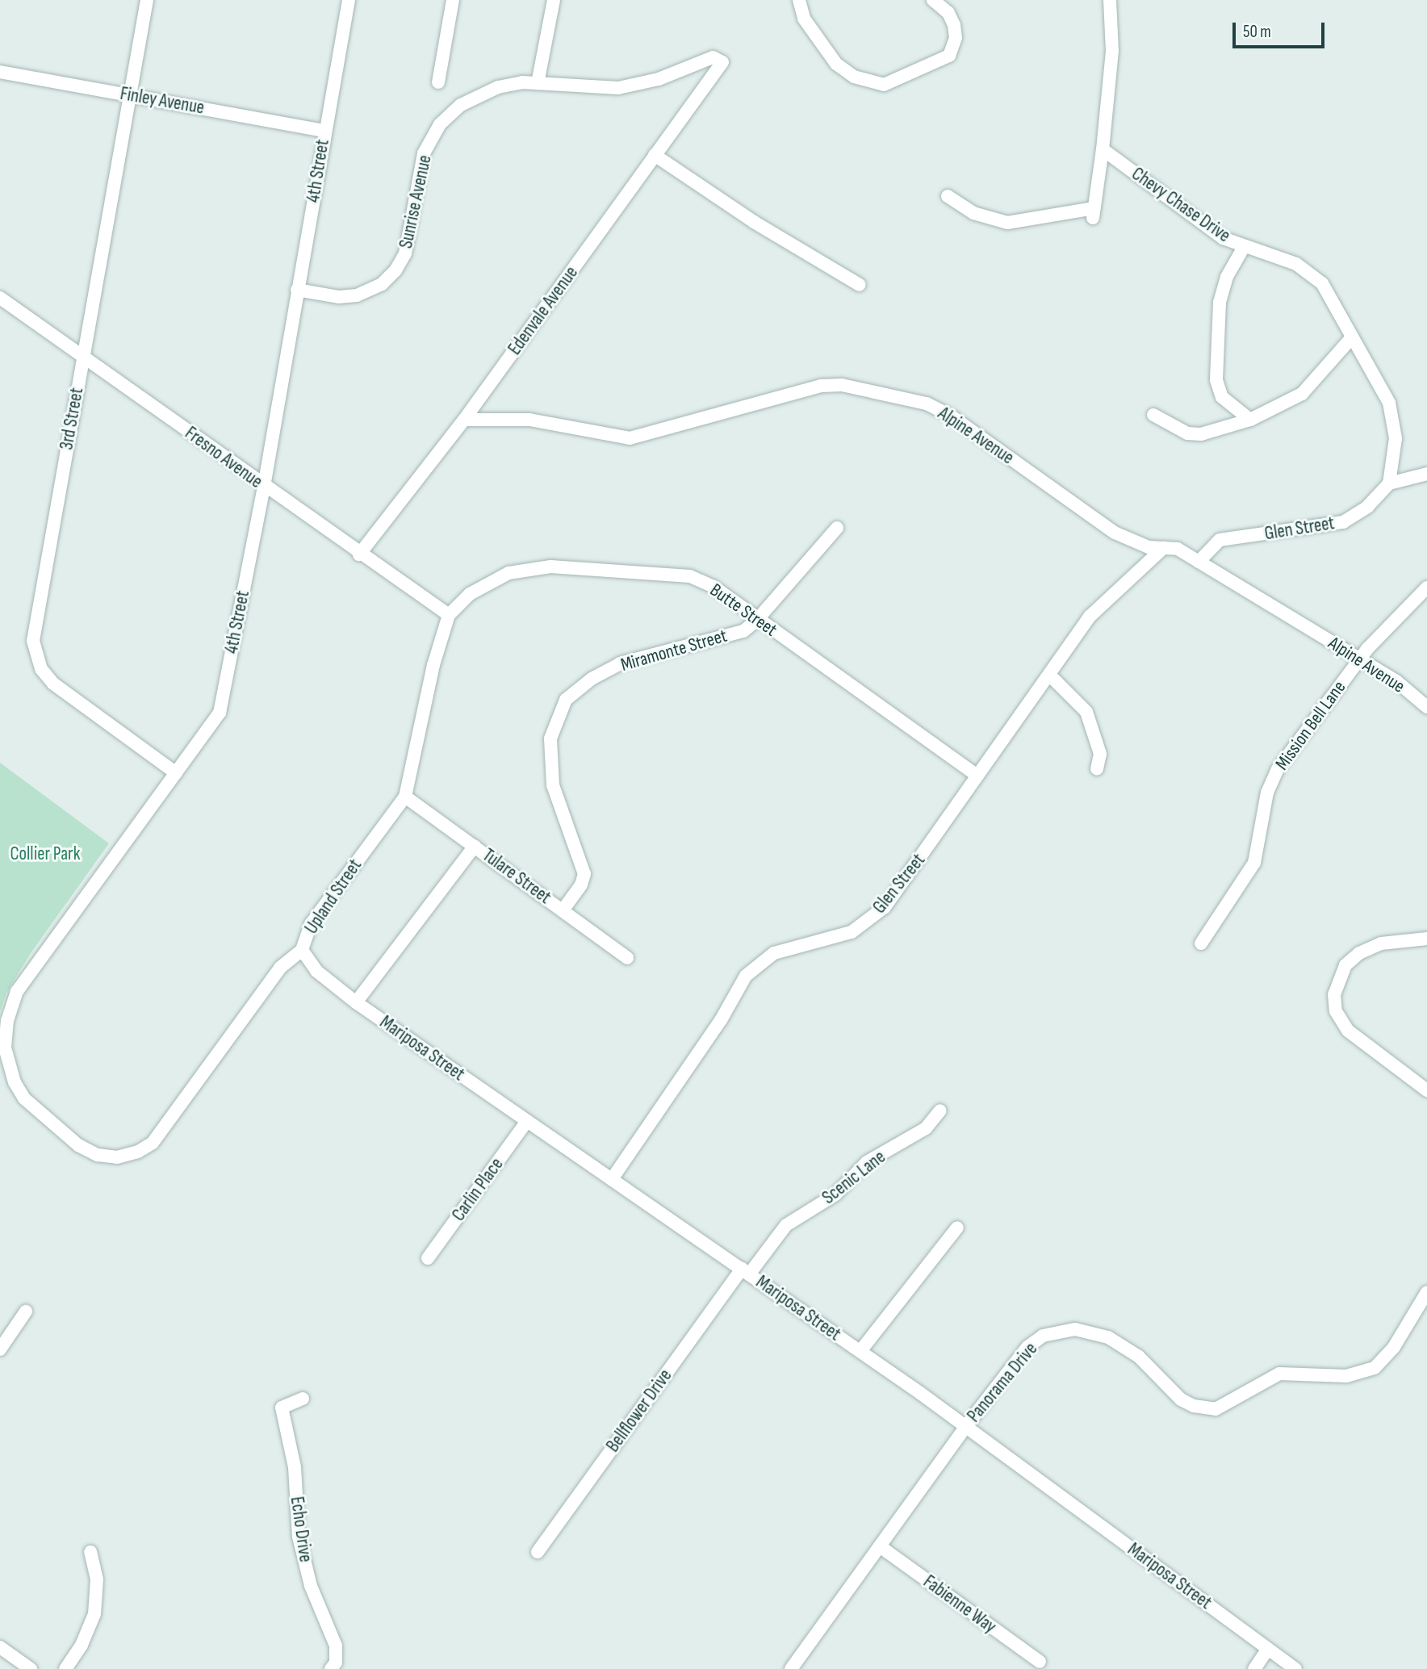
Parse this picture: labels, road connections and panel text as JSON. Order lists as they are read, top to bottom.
{
  "streets": {
    "street": [
      "Finley Avenue",
      "4th Street",
      "Sunrise Avenue",
      "Chevy Chase Drive",
      "Edenvale Avenue",
      "3rd Street",
      "Alpine Avenue",
      "Fresno Avenue",
      "Glen Street",
      "Butte Street",
      "Miramonte Street",
      "Mission Bell Lane",
      "Tulare Street",
      "Upland Street",
      "Mariposa Street",
      "Scenic Lane",
      "Carlin Place",
      "Panorama Drive",
      "Bellflower Drive",
      "Echo Drive",
      "Fabienne Way"
    ]
  },
  "crossings": [
    ["Finley Avenue", "4th Street"],
    ["Finley Avenue", "3rd Street"],
    ["4th Street", "Sunrise Avenue"],
    ["4th Street", "3rd Street"],
    ["4th Street", "Fresno Avenue"],
    ["4th Street", "Upland Street"],
    ["Sunrise Avenue", "Edenvale Avenue"],
    ["Chevy Chase Drive", "Glen Street"],
    ["Edenvale Avenue", "Alpine Avenue"],
    ["Edenvale Avenue", "Fresno Avenue"],
    ["3rd Street", "Fresno Avenue"],
    ["Alpine Avenue", "Glen Street"],
    ["Alpine Avenue", "Mission Bell Lane"],
    ["Fresno Avenue", "Butte Street"],
    ["Fresno Avenue", "Upland Street"],
    ["Glen Street", "Butte Street"],
    ["Glen Street", "Mariposa Street"],
    ["Butte Street", "Miramonte Street"],
    ["Butte Street", "Upland Street"],
    ["Miramonte Street", "Tulare Street"],
    ["Tulare Street", "Upland Street"],
    ["Upland Street", "Mariposa Street"],
    ["Mariposa Street", "Scenic Lane"],
    ["Mariposa Street", "Carlin Place"],
    ["Mariposa Street", "Panorama Drive"],
    ["Mariposa Street", "Bellflower Drive"],
    ["Scenic Lane", "Bellflower Drive"],
    ["Panorama Drive", "Fabienne Way"]
  ],
  "parks": ["Collier Park"],
  "scale_bar": "50 m"
}
